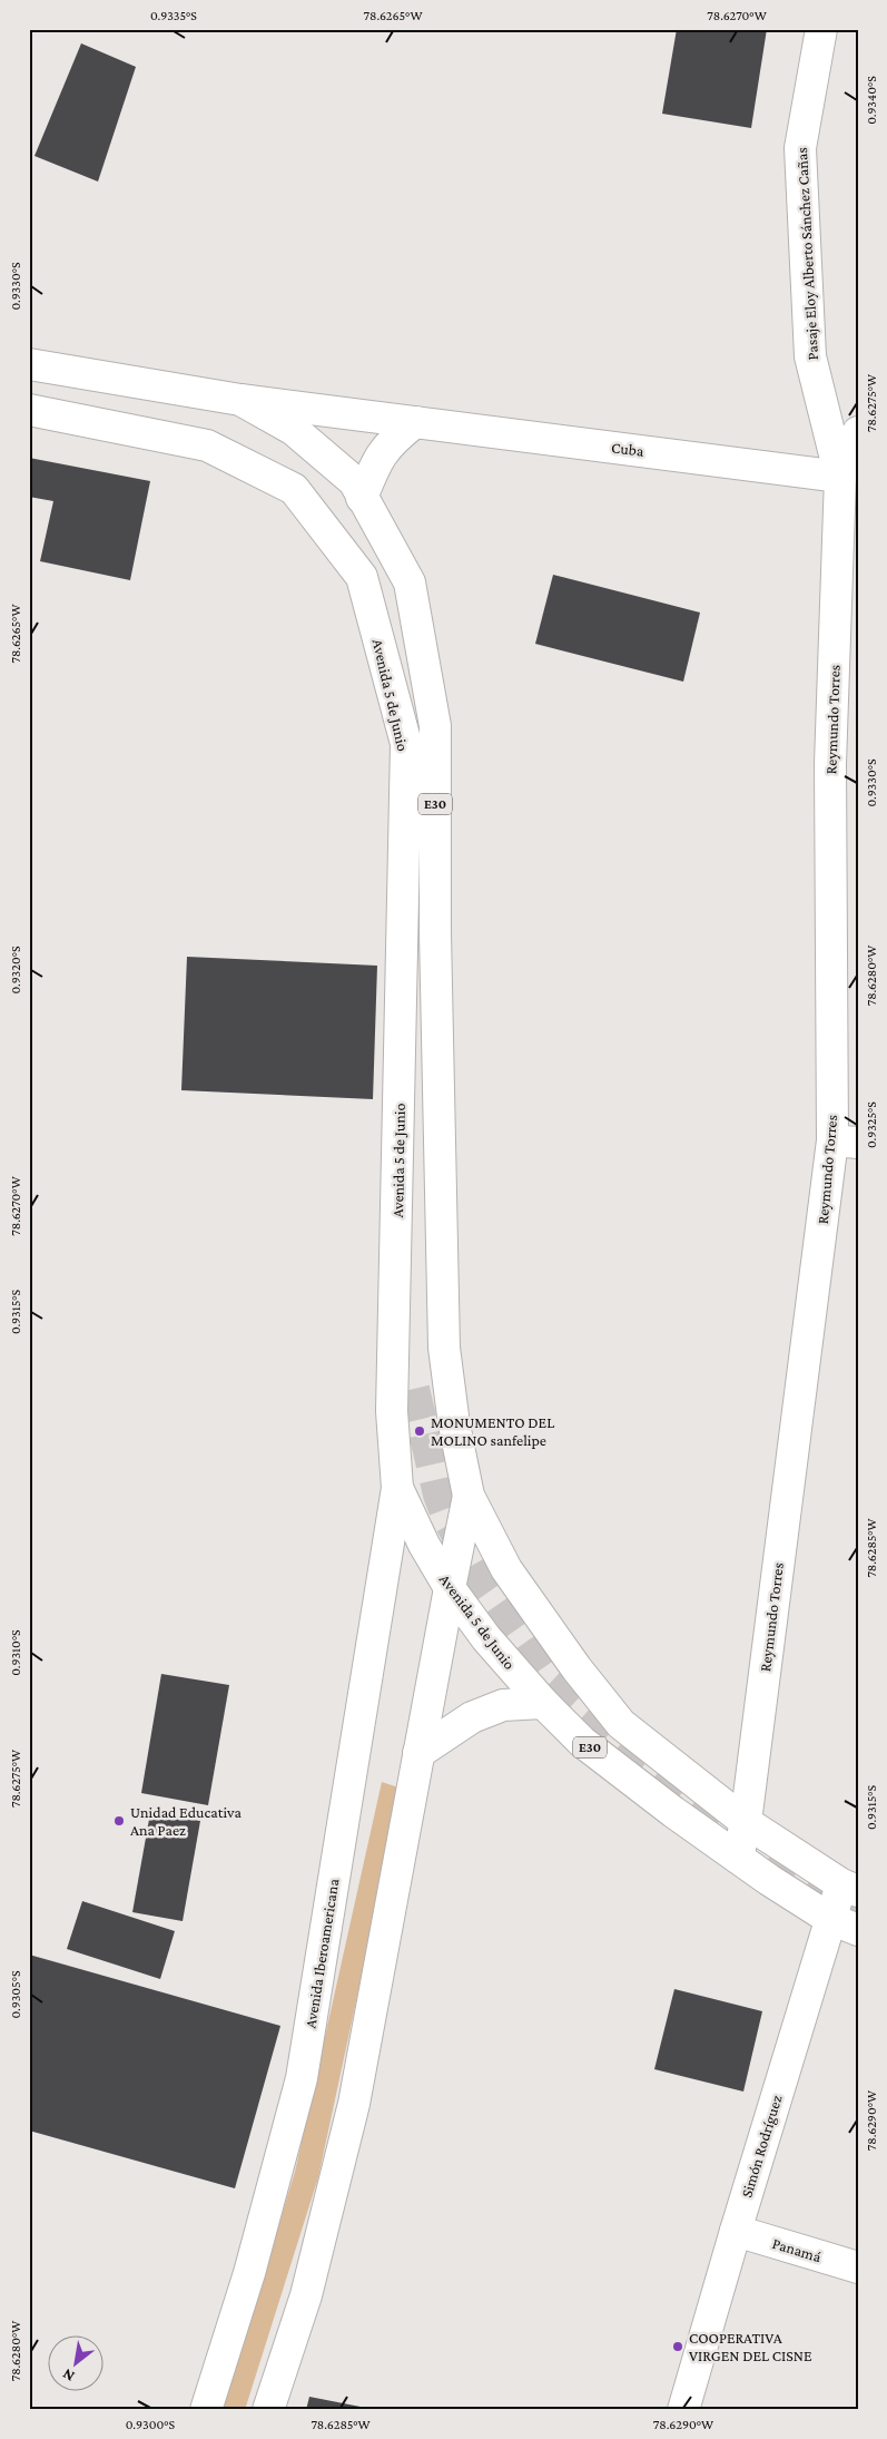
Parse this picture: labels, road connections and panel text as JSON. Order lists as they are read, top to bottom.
{
  "streets": {
    "street": [
      "Pasaje Eloy Alberto Sánchez Cañas",
      "Cuba",
      "Avenida 5 de Junio",
      "Reymundo Torres",
      "E30",
      "Avenida Iberoamericana",
      "Simón Rodríguez",
      "Panamá"
    ]
  },
  "crossings": [
    ["Pasaje Eloy Alberto Sánchez Cañas", "Cuba"],
    ["Pasaje Eloy Alberto Sánchez Cañas", "Reymundo Torres"],
    ["Cuba", "Avenida 5 de Junio"],
    ["Cuba", "Reymundo Torres"],
    ["Avenida 5 de Junio", "Reymundo Torres"],
    ["Avenida 5 de Junio", "Avenida Iberoamericana"],
    ["Avenida 5 de Junio", "Simón Rodríguez"],
    ["Simón Rodríguez", "Panamá"]
  ],
  "places": ["MONUMENTO DEL MOLINO sanfelipe", "Unidad Educativa Ana Paez", "COOPERATIVA VIRGEN DEL CISNE"],
  "north": "bottom left",
  "coordinates": [
    "0.9335°S",
    "78.6265°W",
    "78.6270°W",
    "0.9340°S",
    "0.9330°S",
    "78.6275°W",
    "0.9320°S",
    "78.6280°W",
    "0.9325°S",
    "0.9315°S",
    "78.6285°W",
    "0.9310°S",
    "0.9305°S",
    "78.6290°W",
    "0.9300°S"
  ]
}
